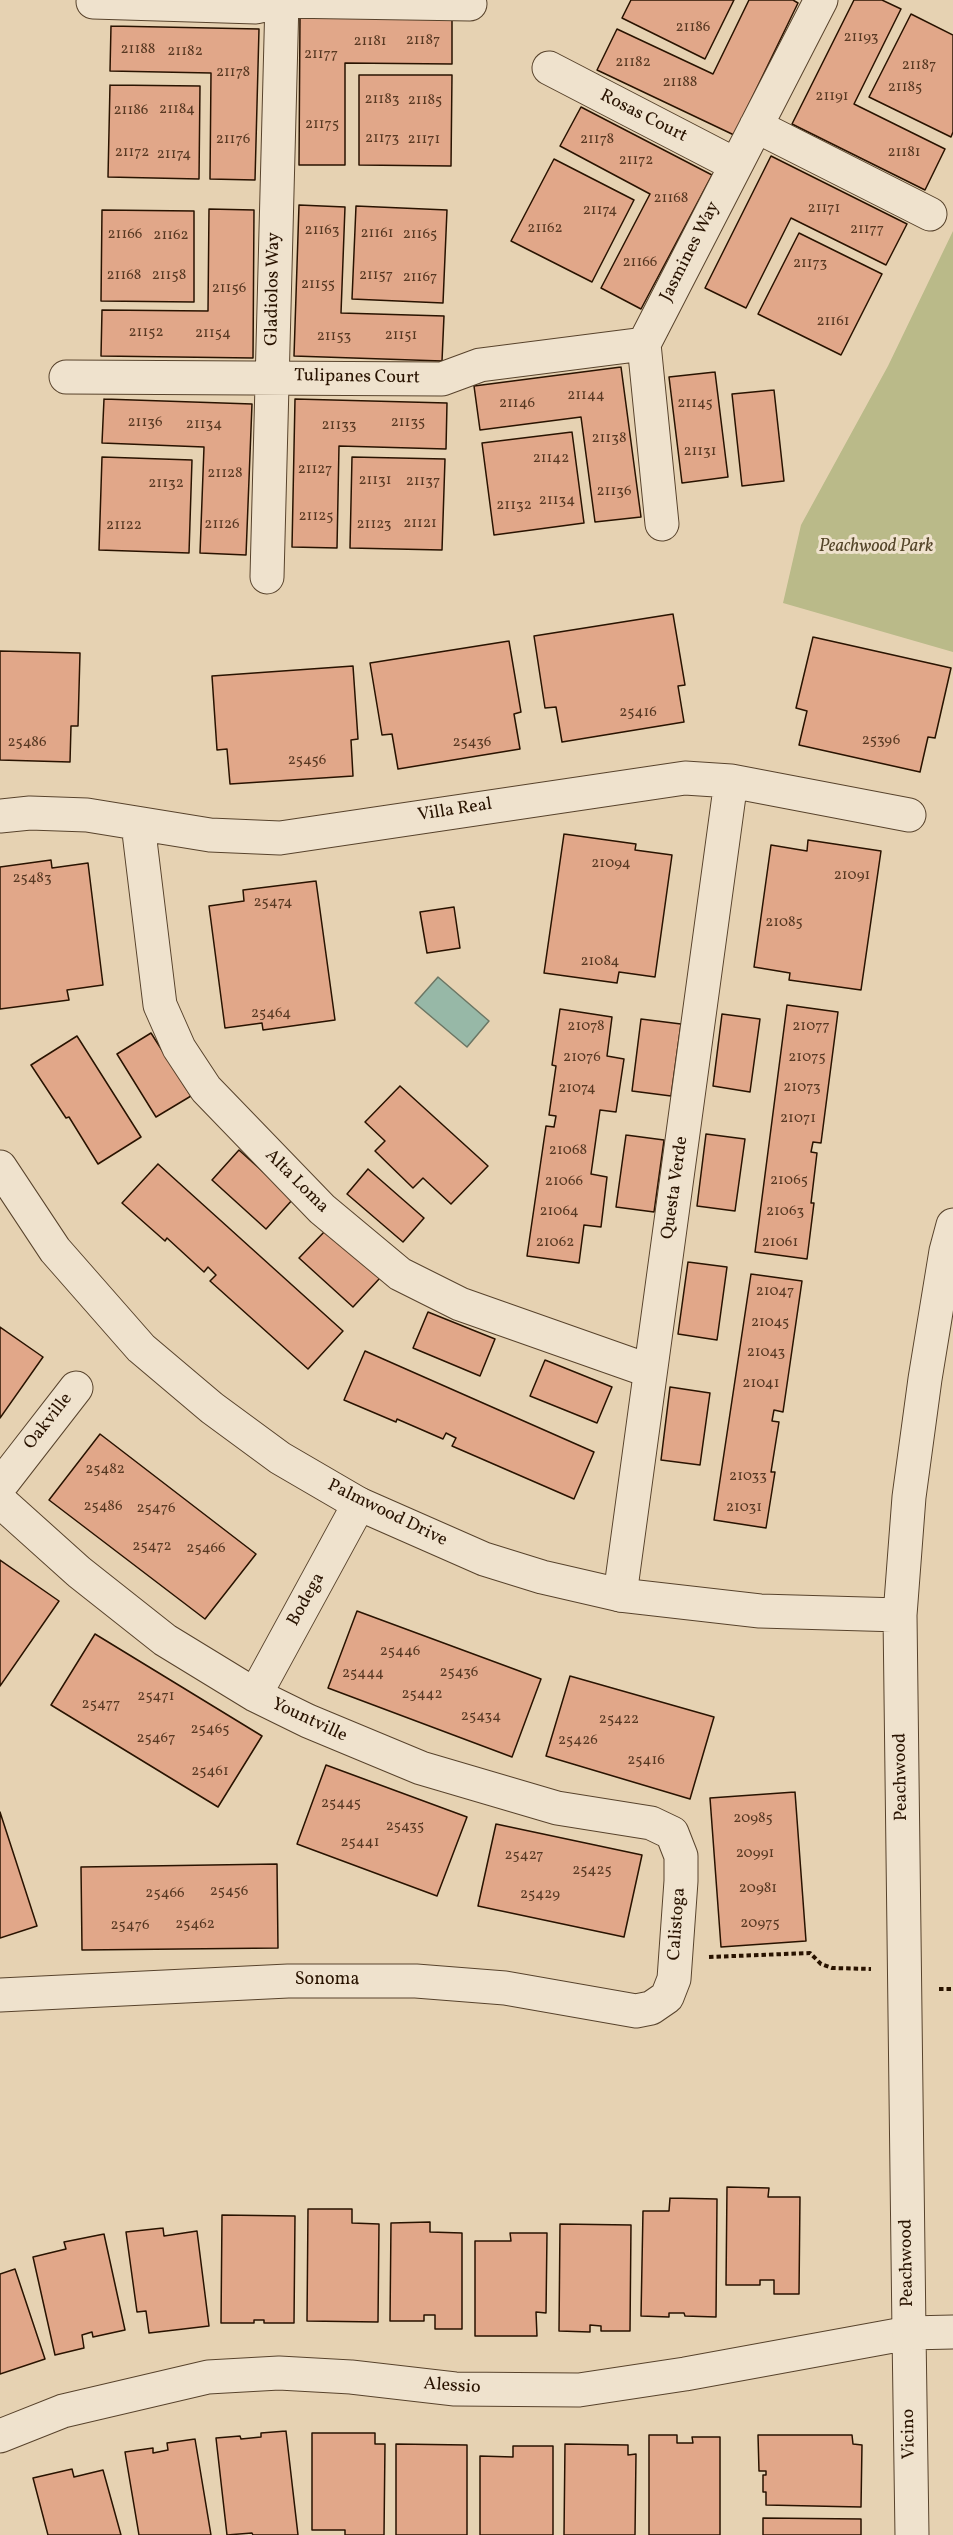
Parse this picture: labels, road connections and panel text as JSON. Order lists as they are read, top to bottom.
{
  "streets": {
    "street": [
      "Rosas Court",
      "Jasmines Way",
      "Gladiolos Way",
      "Tulipanes Court",
      "Villa Real",
      "Alta Loma",
      "Questa Verde",
      "Oakville",
      "Palmwood Drive",
      "Bodega",
      "Yountville",
      "Peachwood",
      "Calistoga",
      "Sonoma",
      "Alessio",
      "Vicino"
    ]
  },
  "crossings": [
    ["Rosas Court", "Jasmines Way"],
    ["Jasmines Way", "Tulipanes Court"],
    ["Gladiolos Way", "Tulipanes Court"],
    ["Villa Real", "Alta Loma"],
    ["Villa Real", "Questa Verde"],
    ["Alta Loma", "Questa Verde"],
    ["Questa Verde", "Palmwood Drive"],
    ["Palmwood Drive", "Bodega"],
    ["Palmwood Drive", "Peachwood"],
    ["Bodega", "Yountville"],
    ["Yountville", "Calistoga"],
    ["Peachwood", "Alessio"],
    ["Peachwood", "Vicino"],
    ["Calistoga", "Sonoma"],
    ["Alessio", "Vicino"]
  ],
  "parks": ["Peachwood Park"],
  "house_numbers": [
    "21186",
    "21193",
    "21187",
    "21181",
    "21188",
    "21182",
    "21177",
    "21182",
    "21187",
    "21178",
    "21188",
    "21185",
    "21191",
    "21183",
    "21185",
    "21184",
    "21186",
    "21175",
    "21173",
    "21176",
    "21171",
    "21178",
    "21172",
    "21181",
    "21174",
    "21172",
    "21168",
    "21171",
    "21174",
    "21162",
    "21177",
    "21163",
    "21161",
    "21166",
    "21165",
    "21162",
    "21166",
    "21173",
    "21168",
    "21158",
    "21157",
    "21167",
    "21155",
    "21156",
    "21161",
    "21152",
    "21154",
    "21151",
    "21153",
    "21144",
    "21146",
    "21145",
    "21136",
    "21135",
    "21134",
    "21133",
    "21138",
    "21131",
    "21142",
    "21127",
    "21128",
    "21131",
    "21137",
    "21132",
    "21136",
    "21134",
    "21132",
    "21125",
    "21121",
    "21126",
    "21123",
    "21122",
    "25416",
    "25396",
    "25486",
    "25436",
    "25456",
    "21094",
    "21091",
    "25483",
    "25474",
    "21085",
    "21084",
    "25464",
    "21078",
    "21077",
    "21076",
    "21075",
    "21073",
    "21074",
    "21071",
    "21068",
    "21065",
    "21066",
    "21064",
    "21063",
    "21062",
    "21061",
    "21047",
    "21045",
    "21043",
    "21041",
    "25482",
    "21033",
    "25486",
    "21031",
    "25476",
    "25472",
    "25466",
    "25446",
    "25436",
    "25444",
    "25442",
    "25471",
    "25477",
    "25434",
    "25422",
    "25465",
    "25467",
    "25426",
    "25416",
    "25461",
    "25445",
    "20985",
    "25435",
    "25441",
    "20991",
    "25427",
    "25425",
    "20981",
    "25456",
    "25466",
    "25429",
    "20975",
    "25462",
    "25476"
  ]
}
